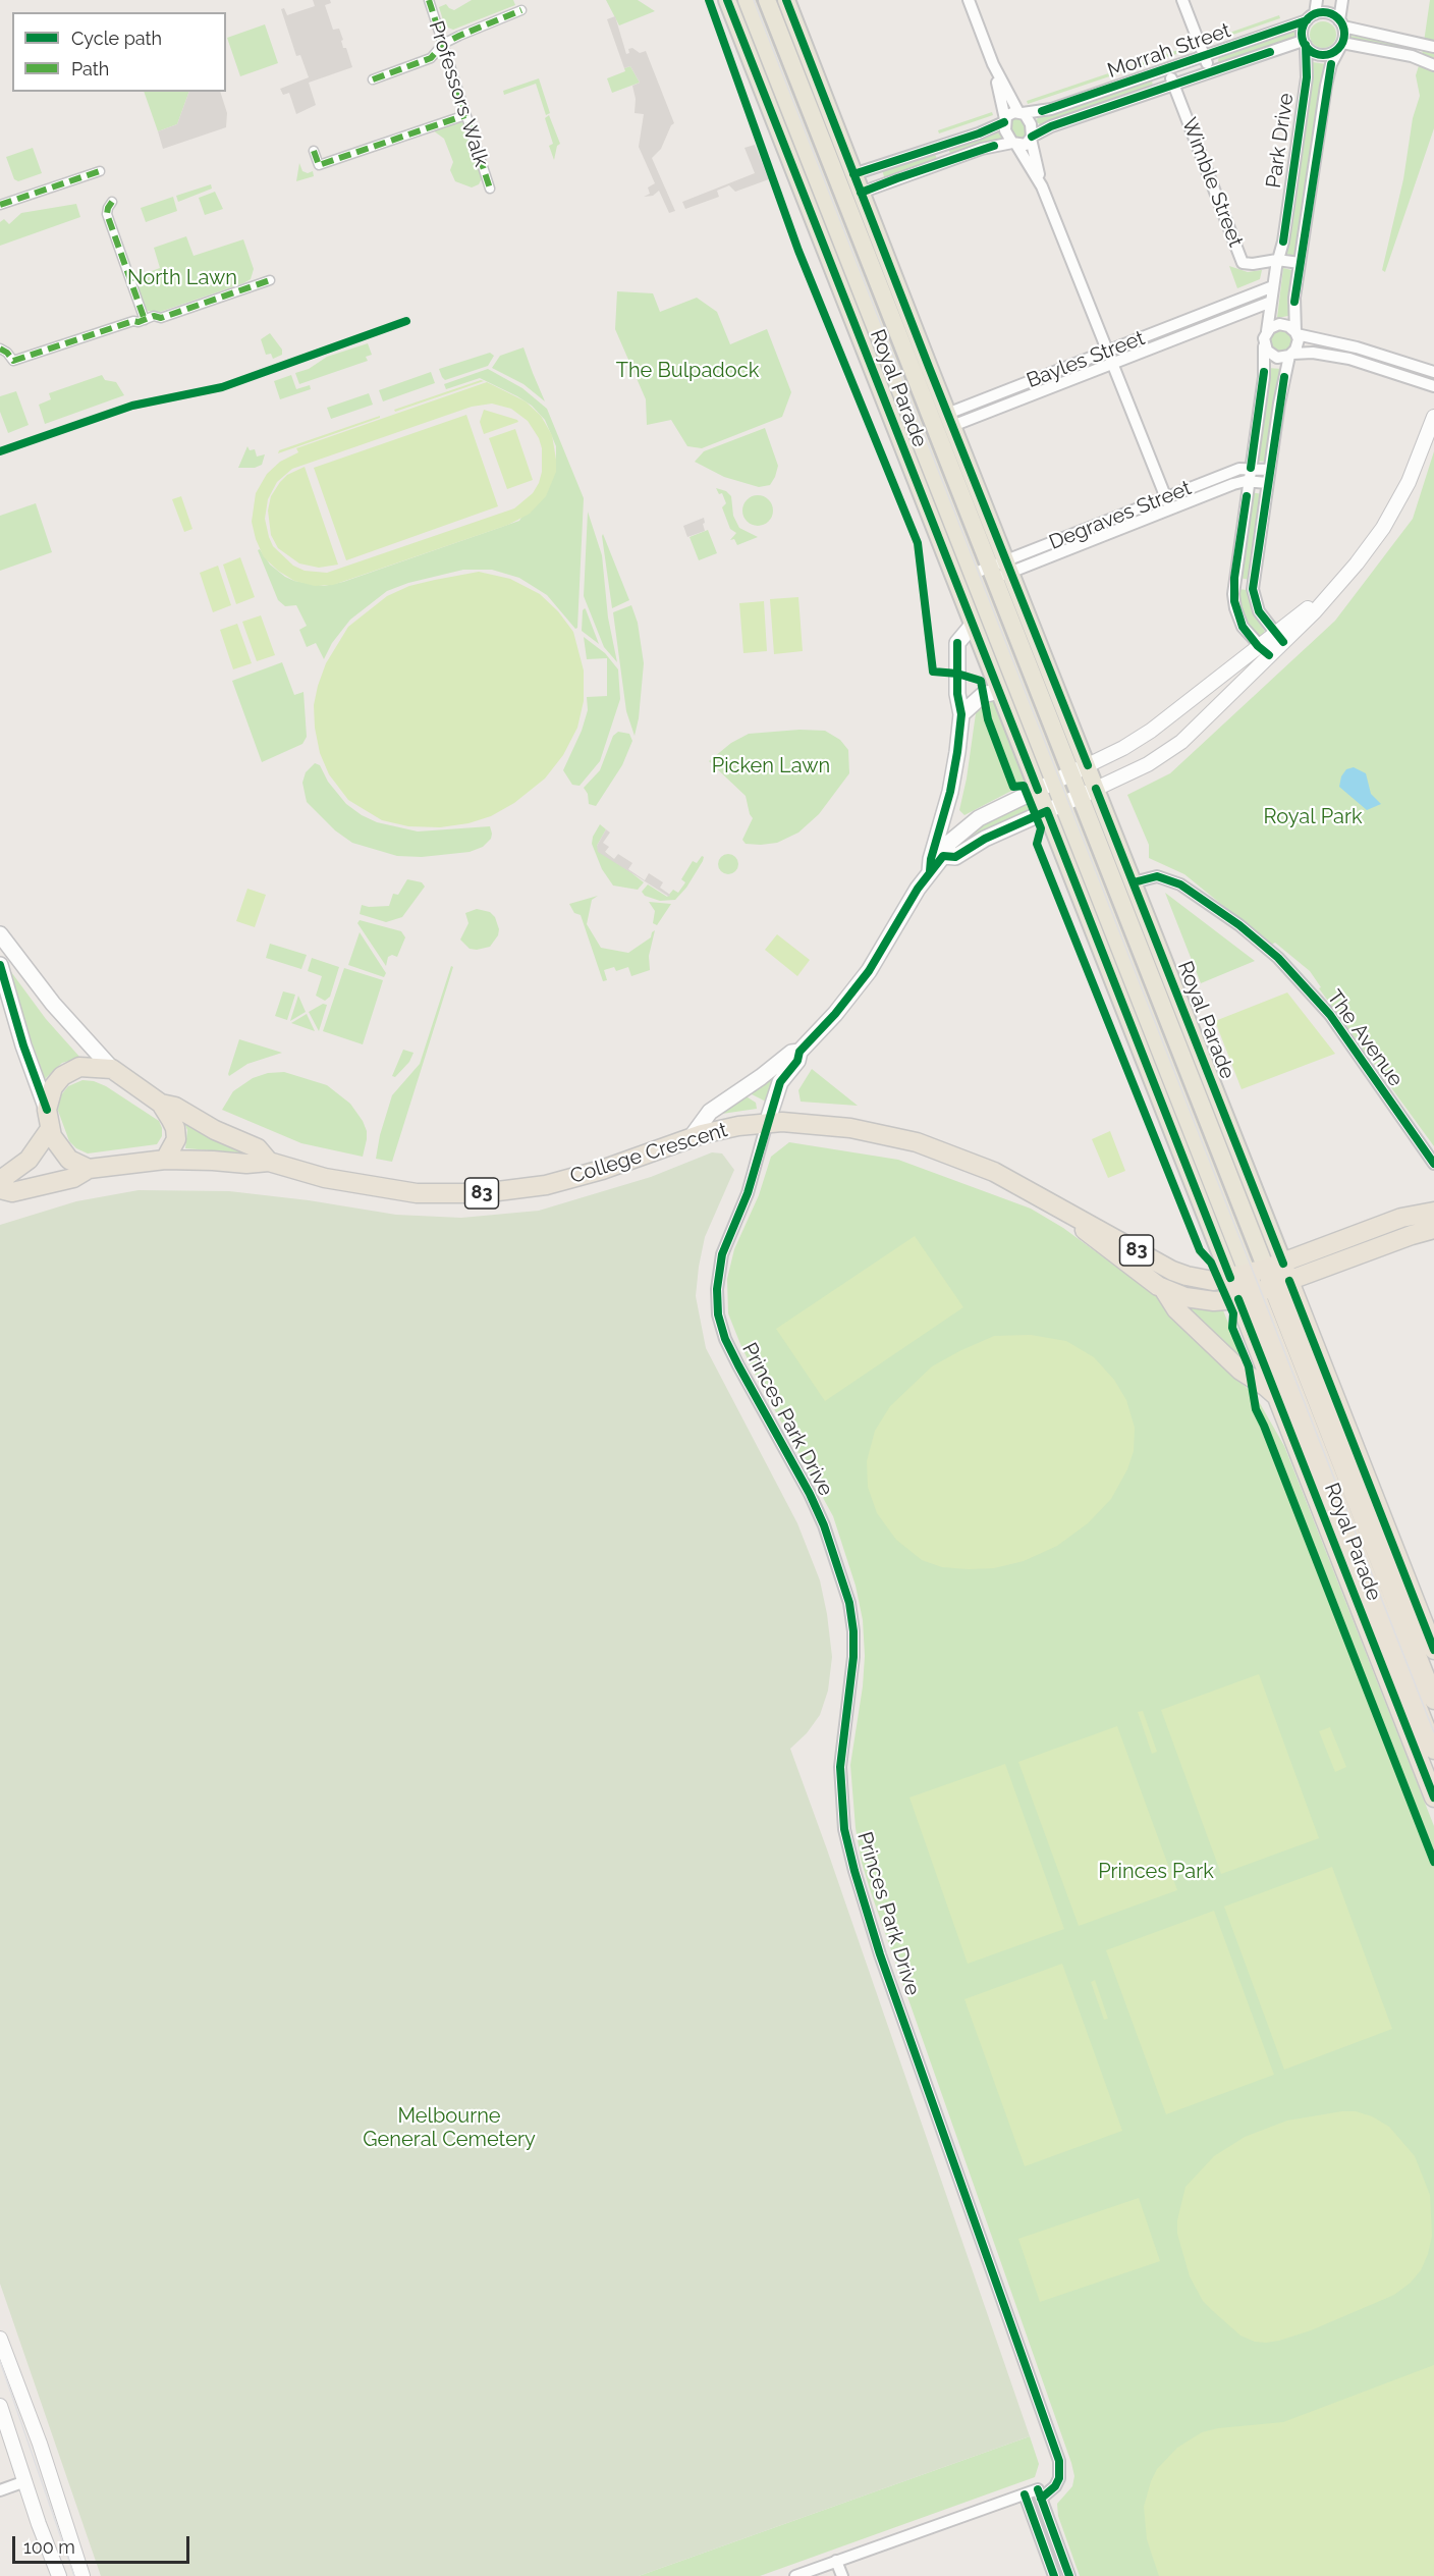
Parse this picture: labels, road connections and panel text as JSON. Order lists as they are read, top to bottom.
{
  "streets": {
    "highway": ["Royal Parade", "College Crescent", "83"],
    "main road": ["Bayles Street"],
    "street": [
      "Morrah Street",
      "Professors Walk",
      "Park Drive",
      "Wimble Street",
      "Degraves Street",
      "The Avenue",
      "Princes Park Drive"
    ]
  },
  "crossings": [
    ["Morrah Street", "Park Drive"],
    ["Morrah Street", "Wimble Street"],
    ["Park Drive", "Wimble Street"],
    ["Park Drive", "Bayles Street"],
    ["Park Drive", "Degraves Street"],
    ["Bayles Street", "Royal Parade"],
    ["Royal Parade", "Degraves Street"],
    ["Royal Parade", "The Avenue"],
    ["Royal Parade", "83"],
    ["College Crescent", "83"],
    ["College Crescent", "Princes Park Drive"],
    ["83", "Princes Park Drive"]
  ],
  "parks": [
    "North Lawn",
    "The Bulpadock",
    "Picken Lawn",
    "Royal Park",
    "Princes Park",
    "Melbourne General Cemetery"
  ],
  "legend": ["Cycle path", "Path"],
  "scale_bar": "100 m"
}
